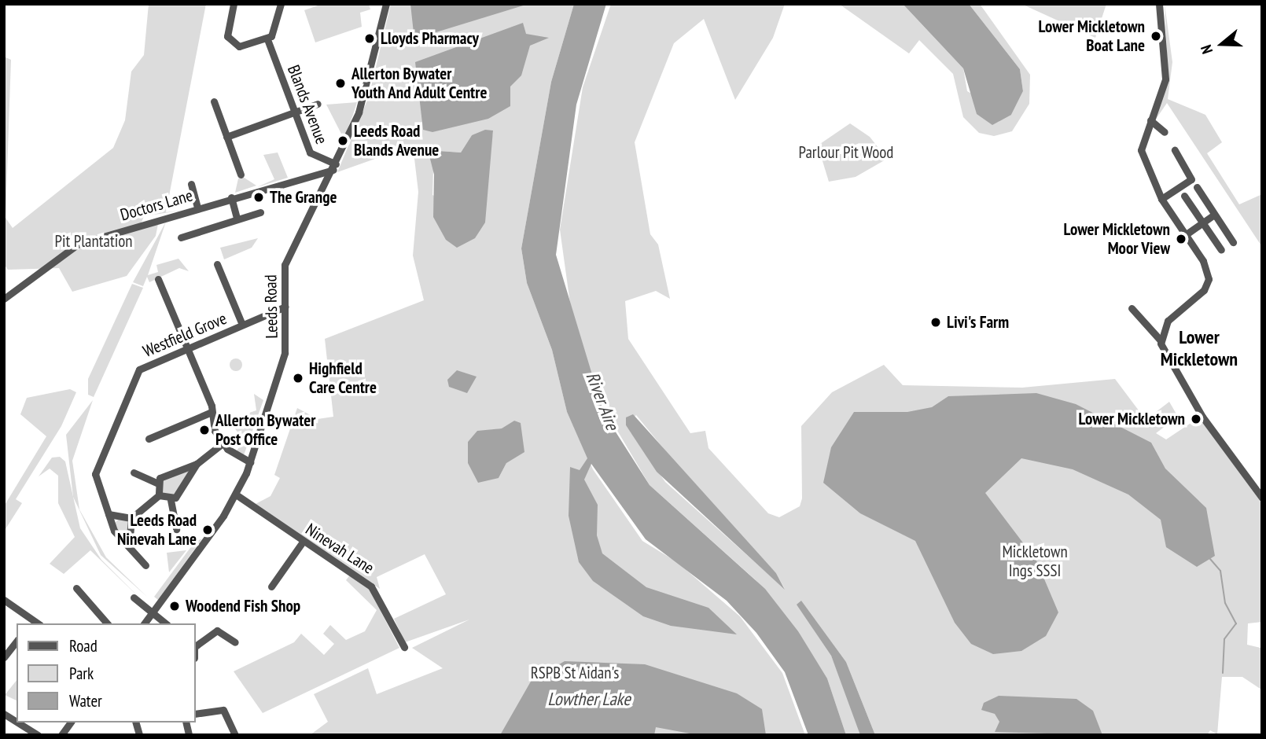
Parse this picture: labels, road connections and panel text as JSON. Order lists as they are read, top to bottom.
{
  "streets": {
    "street": [
      "Blands Avenue",
      "Doctors Lane",
      "Leeds Road",
      "Westfield Grove",
      "Ninevah Lane"
    ]
  },
  "crossings": [
    ["Blands Avenue", "Doctors Lane"],
    ["Blands Avenue", "Leeds Road"],
    ["Doctors Lane", "Leeds Road"],
    ["Leeds Road", "Westfield Grove"],
    ["Leeds Road", "Ninevah Lane"]
  ],
  "districts": ["Lower Mickletown"],
  "water": ["River Aire", "Lowther Lake"],
  "parks": [
    "Parlour Pit Wood",
    "Pit Plantation",
    "Mickletown Ings SSSI",
    "RSPB St Aidan's"
  ],
  "places": [
    "Lower Mickletown Boat Lane",
    "Lloyds Pharmacy",
    "Allerton Bywater Youth And Adult Centre",
    "Leeds Road Blands Avenue",
    "The Grange",
    "Lower Mickletown Moor View",
    "Livi's Farm",
    "Highfield Care Centre",
    "Lower Mickletown",
    "Allerton Bywater Post Office",
    "Leeds Road Ninevah Lane",
    "Woodend Fish Shop"
  ],
  "legend": ["Road", "Park", "Water"],
  "north": "left"
}
